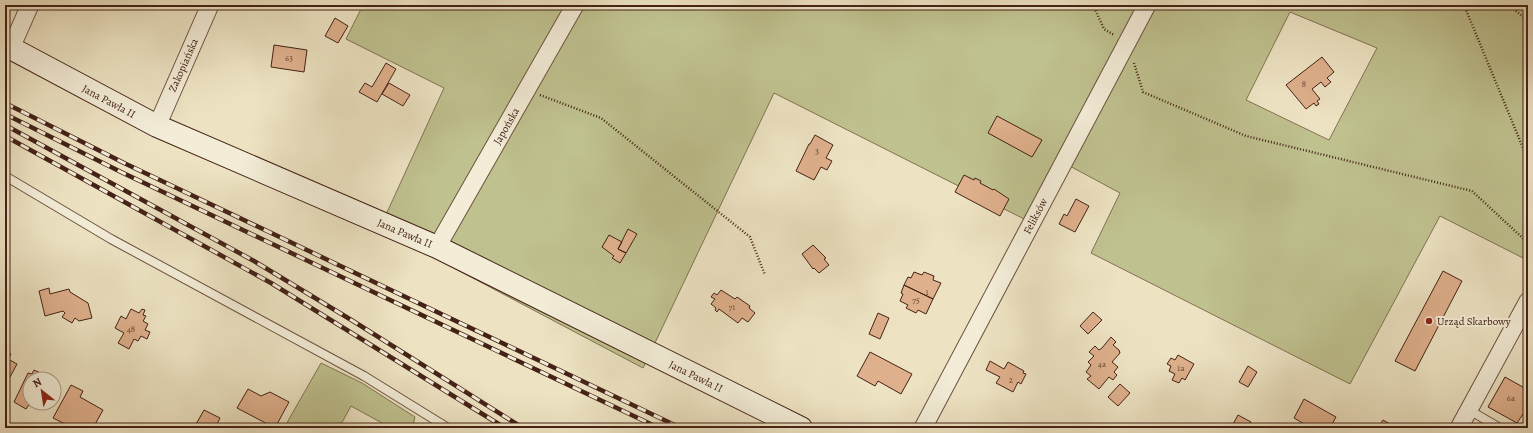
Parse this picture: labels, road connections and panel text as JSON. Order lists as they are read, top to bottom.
{
  "streets": {
    "main road": ["Jana Pawła II"],
    "street": ["Zakopiańska", "Japońska", "Feliksów"]
  },
  "crossings": [
    ["Zakopiańska", "Jana Pawła II"],
    ["Jana Pawła II", "Japońska"]
  ],
  "places": ["Urząd Skarbowy"],
  "house_numbers": [
    "63",
    "8",
    "3",
    "1",
    "75",
    "71",
    "48",
    "4a",
    "1a",
    "2",
    "6a"
  ],
  "north": "top left"
}
